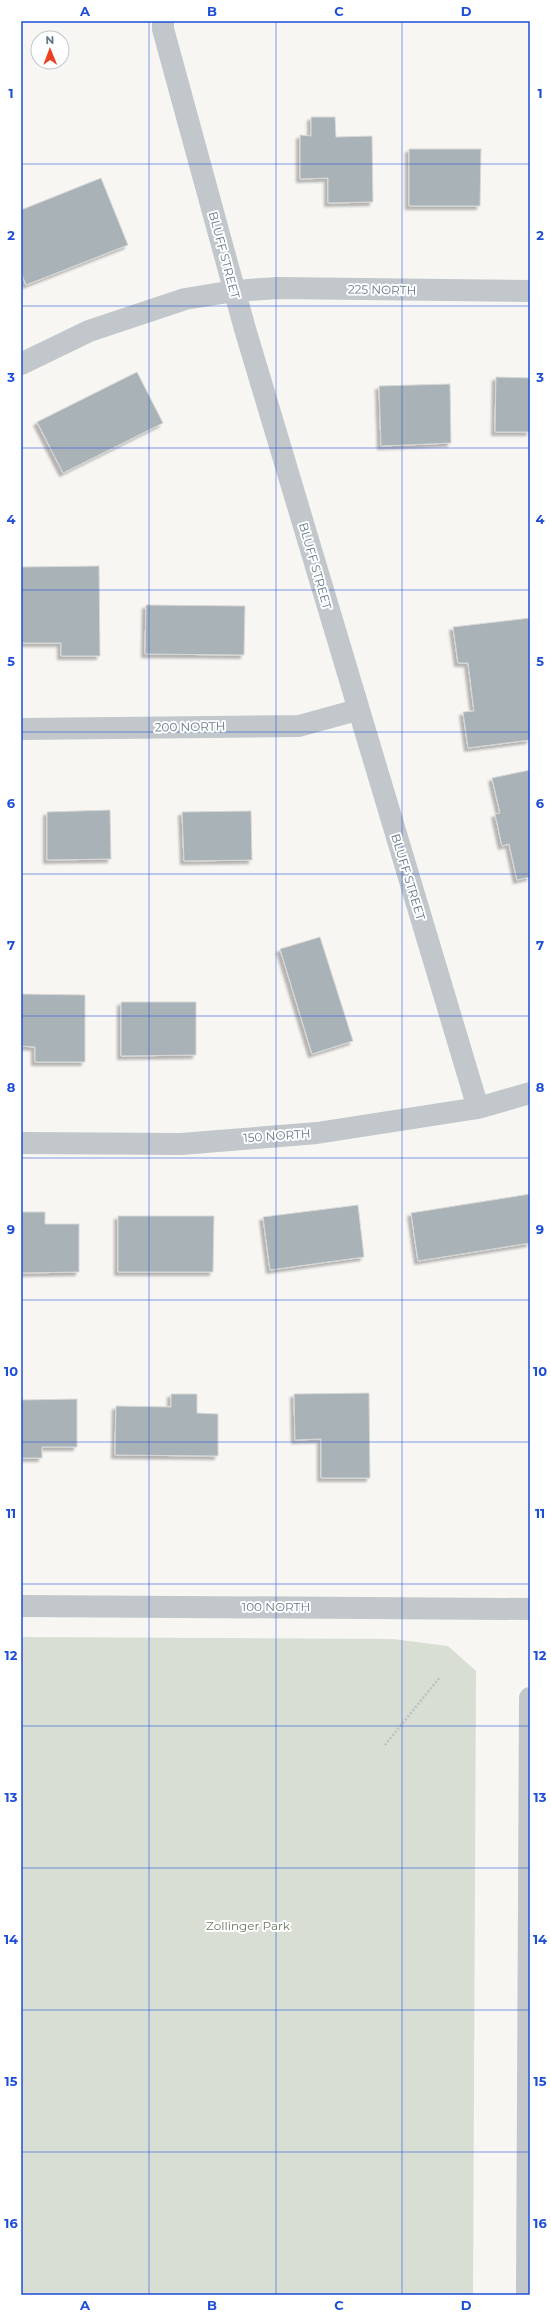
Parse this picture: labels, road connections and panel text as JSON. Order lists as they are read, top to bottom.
{
  "streets": {
    "street": [
      "BLUFF STREET",
      "225 NORTH",
      "200 NORTH",
      "150 NORTH",
      "100 NORTH"
    ]
  },
  "crossings": [
    ["BLUFF STREET", "225 NORTH"],
    ["BLUFF STREET", "200 NORTH"],
    ["BLUFF STREET", "150 NORTH"]
  ],
  "parks": ["Zollinger Park"],
  "north": "top",
  "grid": {
    "columns": [
      "A",
      "B",
      "C",
      "D"
    ],
    "rows": [
      "1",
      "2",
      "3",
      "4",
      "5",
      "6",
      "7",
      "8",
      "9",
      "10",
      "11",
      "12",
      "13",
      "14",
      "15",
      "16"
    ]
  }
}
